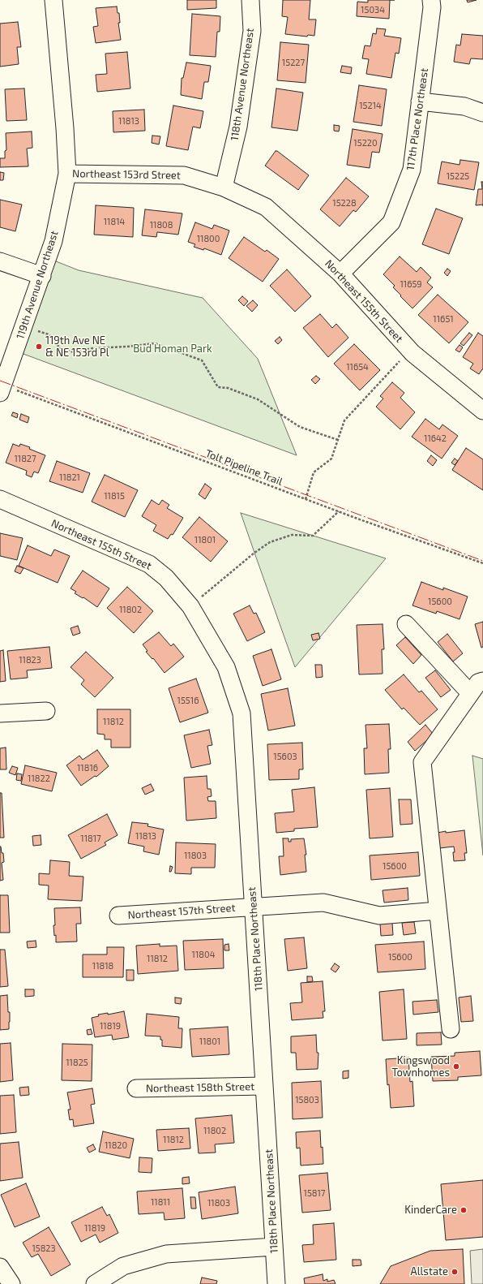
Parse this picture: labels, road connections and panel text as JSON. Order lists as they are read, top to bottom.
{
  "streets": {
    "street": [
      "118th Avenue Northeast",
      "117th Place Northeast",
      "Northeast 153rd Street",
      "119th Avenue Northeast",
      "Northeast 155th Street",
      "Northeast 157th Street",
      "118th Place Northeast",
      "Northeast 158th Street"
    ],
    "path": ["Tolt Pipeline Trail"]
  },
  "crossings": [
    ["118th Avenue Northeast", "Northeast 153rd Street"],
    ["118th Avenue Northeast", "Northeast 155th Street"],
    ["117th Place Northeast", "Northeast 155th Street"],
    ["Northeast 153rd Street", "119th Avenue Northeast"],
    ["Northeast 153rd Street", "Northeast 155th Street"],
    ["119th Avenue Northeast", "Tolt Pipeline Trail"],
    ["Northeast 155th Street", "118th Place Northeast"],
    ["Northeast 157th Street", "118th Place Northeast"],
    ["118th Place Northeast", "Northeast 158th Street"]
  ],
  "parks": ["Bud Homan Park"],
  "places": [
    "119th Ave NE & NE 153rd Pl",
    "Kingswood Townhomes",
    "KinderCare",
    "Allstate"
  ],
  "house_numbers": [
    "15034",
    "15227",
    "15214",
    "11813",
    "15220",
    "15225",
    "15228",
    "11814",
    "11808",
    "11800",
    "11659",
    "11651",
    "11654",
    "11642",
    "11827",
    "11821",
    "11815",
    "11801",
    "15600",
    "11802",
    "11823",
    "15516",
    "11812",
    "15603",
    "11816",
    "11822",
    "11813",
    "11817",
    "11803",
    "15600",
    "11804",
    "15600",
    "11812",
    "11818",
    "11819",
    "11801",
    "11825",
    "15803",
    "11802",
    "11812",
    "11820",
    "15817",
    "11811",
    "11803",
    "11819",
    "15823"
  ]
}
